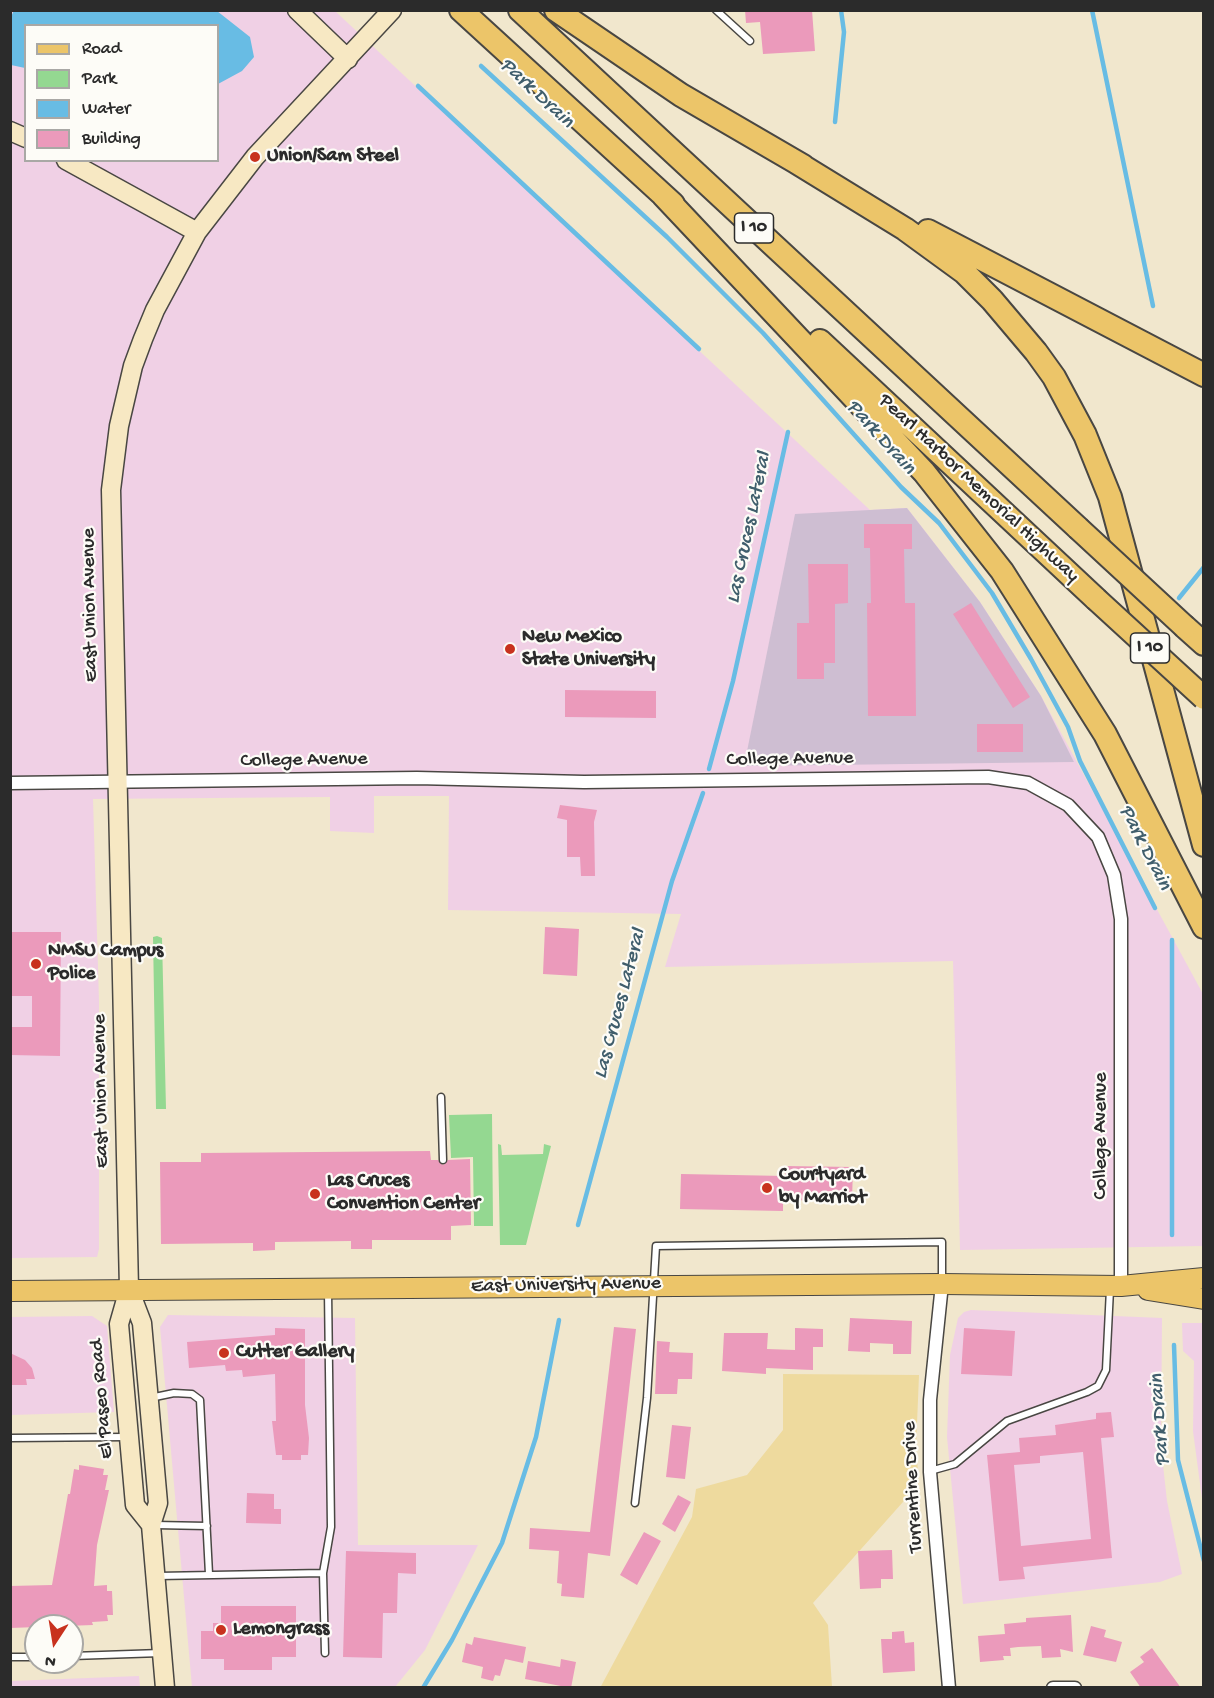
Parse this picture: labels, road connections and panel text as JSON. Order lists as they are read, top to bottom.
{
  "streets": {
    "highway": ["I 10", "Pearl Harbor Memorial Highway"],
    "main road": ["East University Avenue"],
    "street": [
      "East Union Avenue",
      "College Avenue",
      "El Paseo Road",
      "Turrentine Drive"
    ]
  },
  "crossings": [
    ["East Union Avenue", "College Avenue"],
    ["East Union Avenue", "East University Avenue"],
    ["East Union Avenue", "El Paseo Road"],
    ["College Avenue", "East University Avenue"],
    ["East University Avenue", "El Paseo Road"],
    ["East University Avenue", "Turrentine Drive"]
  ],
  "water": ["Park Drain", "Las Cruces Lateral"],
  "places": [
    "Union/Sam Steel",
    "New Mexico State University",
    "NMSU Campus Police",
    "Courtyard by Marriot",
    "Las Cruces Convention Center",
    "Cutter Gallery",
    "Lemongrass"
  ],
  "legend": [
    "Road",
    "Park",
    "Water",
    "Building"
  ],
  "north": "bottom"
}
